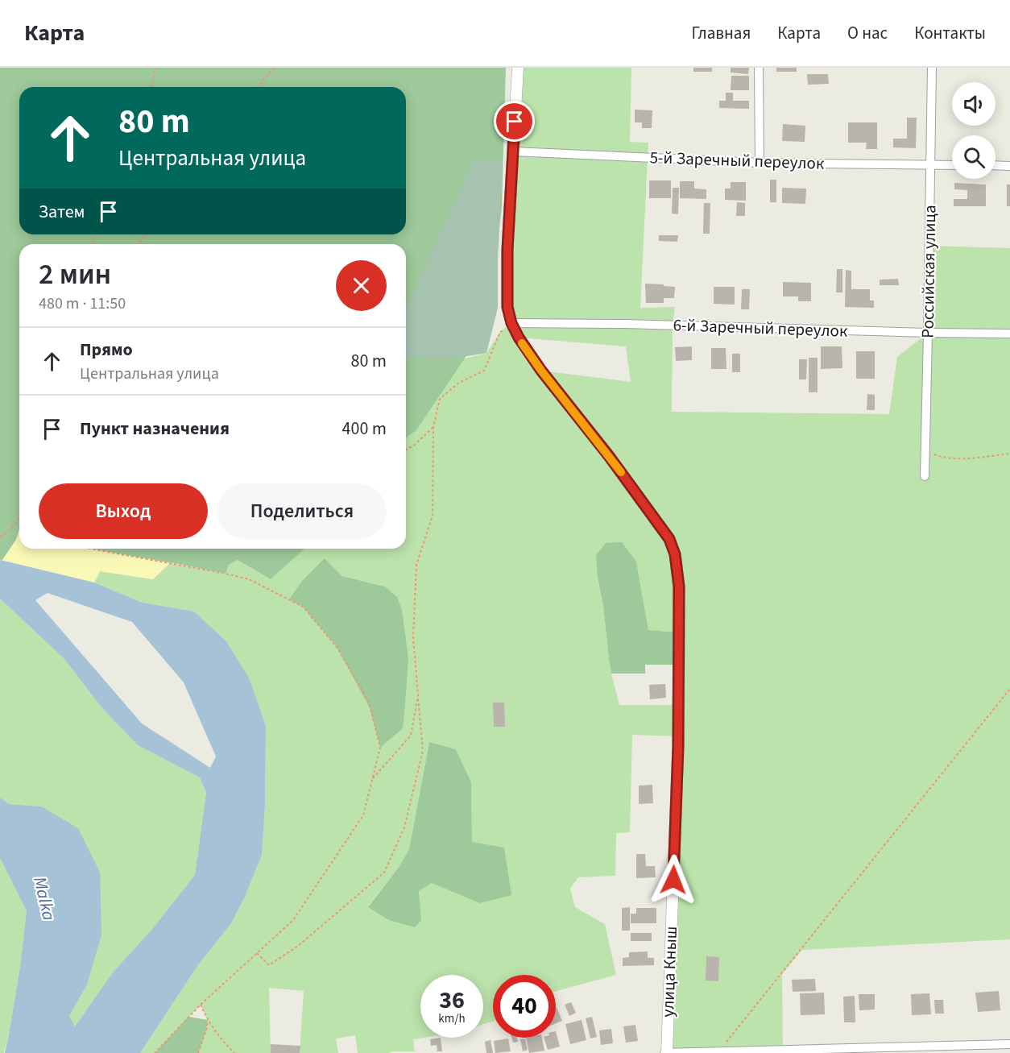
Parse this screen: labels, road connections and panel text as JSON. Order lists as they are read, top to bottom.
{
  "streets": {
    "street": [
      "5-й Заречный переулок",
      "Российская улица",
      "6-й Заречный переулок",
      "улица Кныш"
    ]
  },
  "crossings": [
    ["5-й Заречный переулок", "Российская улица"],
    ["5-й Заречный переулок", "улица Кныш"],
    ["Российская улица", "6-й Заречный переулок"],
    ["6-й Заречный переулок", "улица Кныш"]
  ],
  "water": ["Malka"],
  "page": {
    "header": "Карта",
    "nav": [
      "Главная",
      "Карта",
      "О нас",
      "Контакты"
    ],
    "turn": ["80 m", "Центральная улица"],
    "then": "Затем",
    "heading": ["2 мин", "480 m · 11:50"],
    "list": [
      {
        "name": "Прямо",
        "note": "Центральная улица",
        "value": "80 m"
      },
      {
        "name": "Пункт назначения",
        "value": "400 m"
      }
    ],
    "buttons": ["Выход", "Поделиться"],
    "speed": "36 km/h",
    "limit": "40"
  }
}
